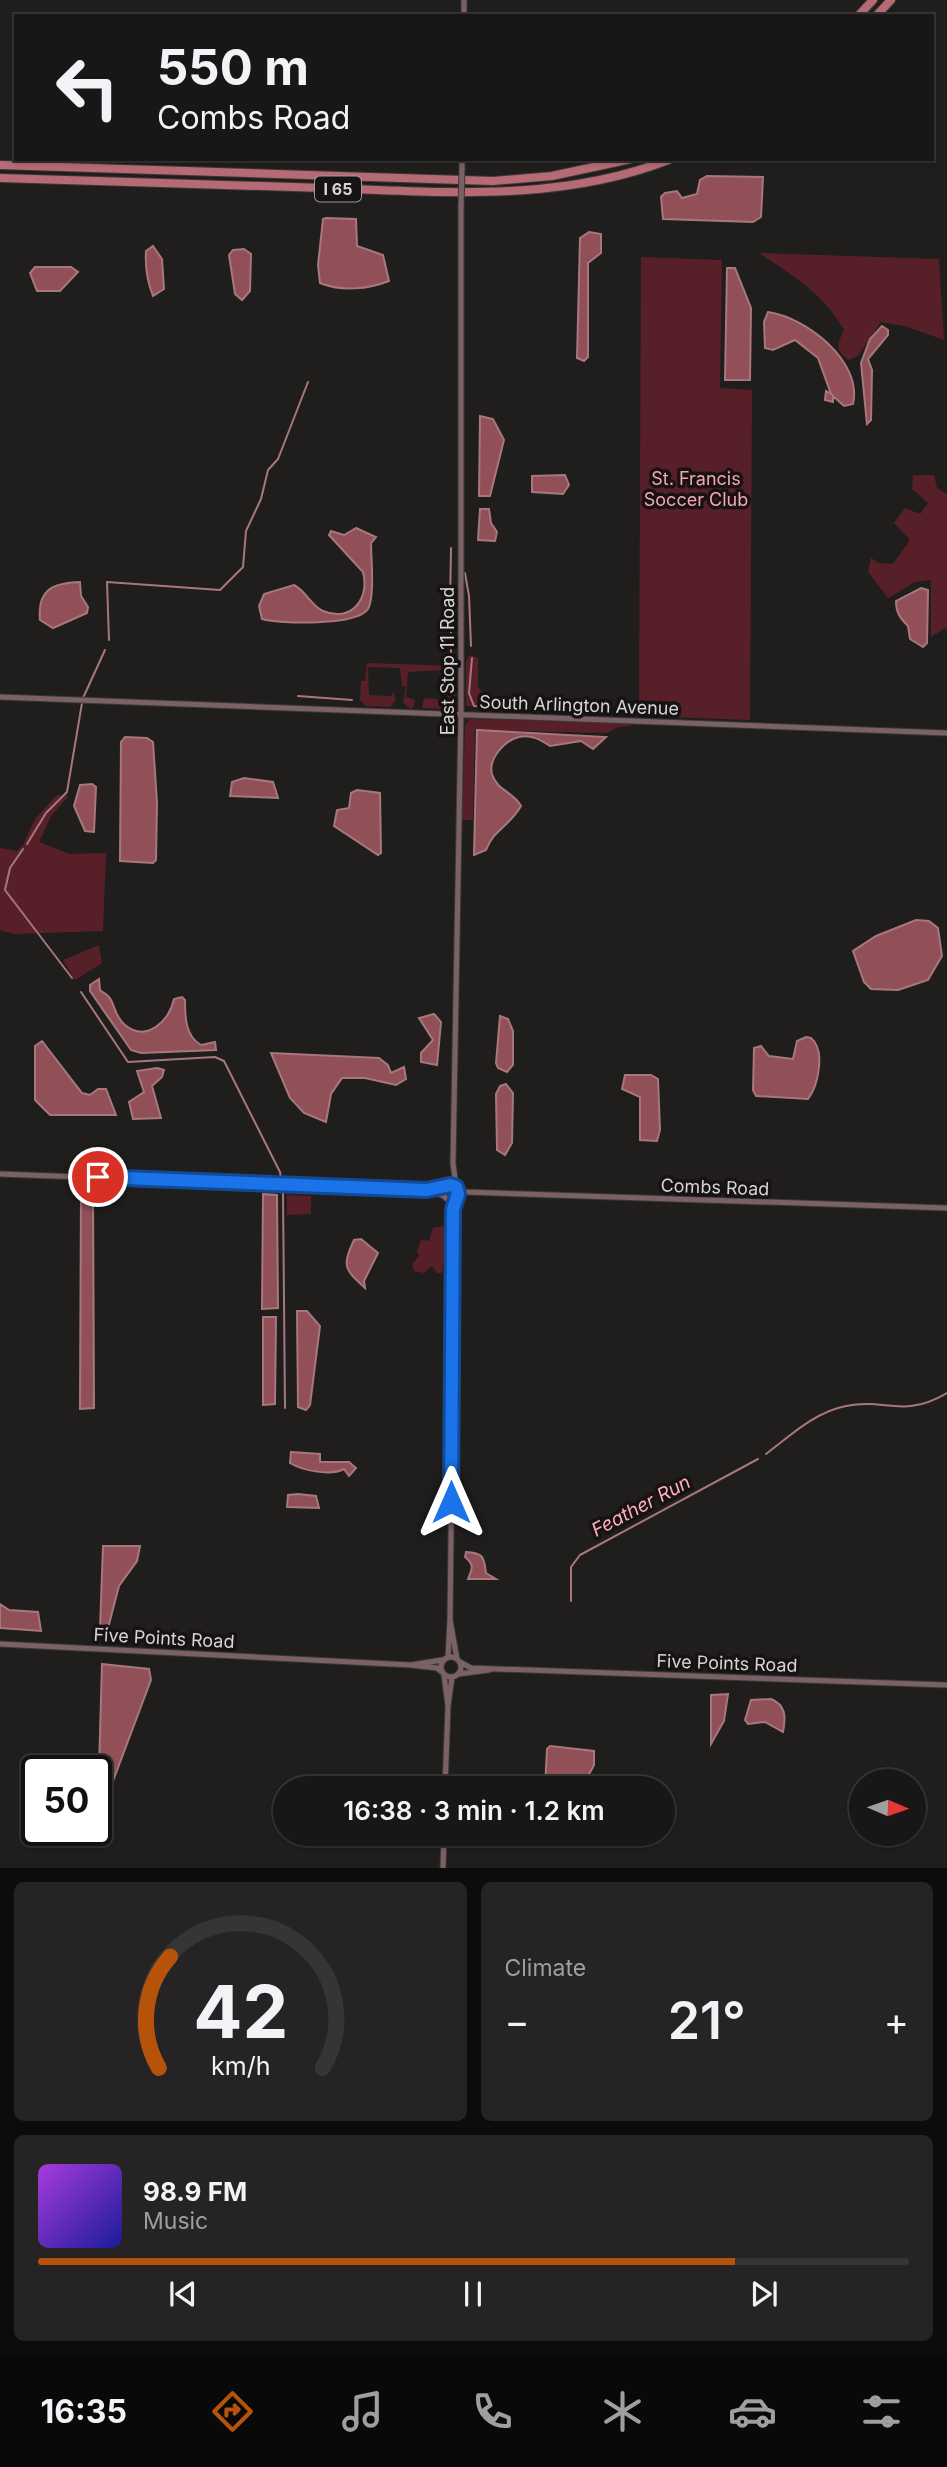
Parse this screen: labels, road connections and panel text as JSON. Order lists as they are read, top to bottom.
{
  "streets": {
    "highway": ["I 65"],
    "street": [
      "East Stop 11 Road",
      "South Arlington Avenue",
      "Combs Road",
      "Five Points Road"
    ]
  },
  "crossings": [
    ["East Stop 11 Road", "South Arlington Avenue"],
    ["East Stop 11 Road", "Combs Road"]
  ],
  "water": ["Feather Run"],
  "parks": ["St. Francis Soccer Club"],
  "north": "right",
  "page": {
    "turn": ["550 m", "Combs Road"],
    "limit": "50",
    "trip": "16:38 · 3 min · 1.2 km",
    "tile": "Climate",
    "heat": ["−", "21°", "+"],
    "song": ["98.9 FM", "Music"],
    "tabs": "16:35",
    "gauge": ["42", "km/h"]
  }
}
